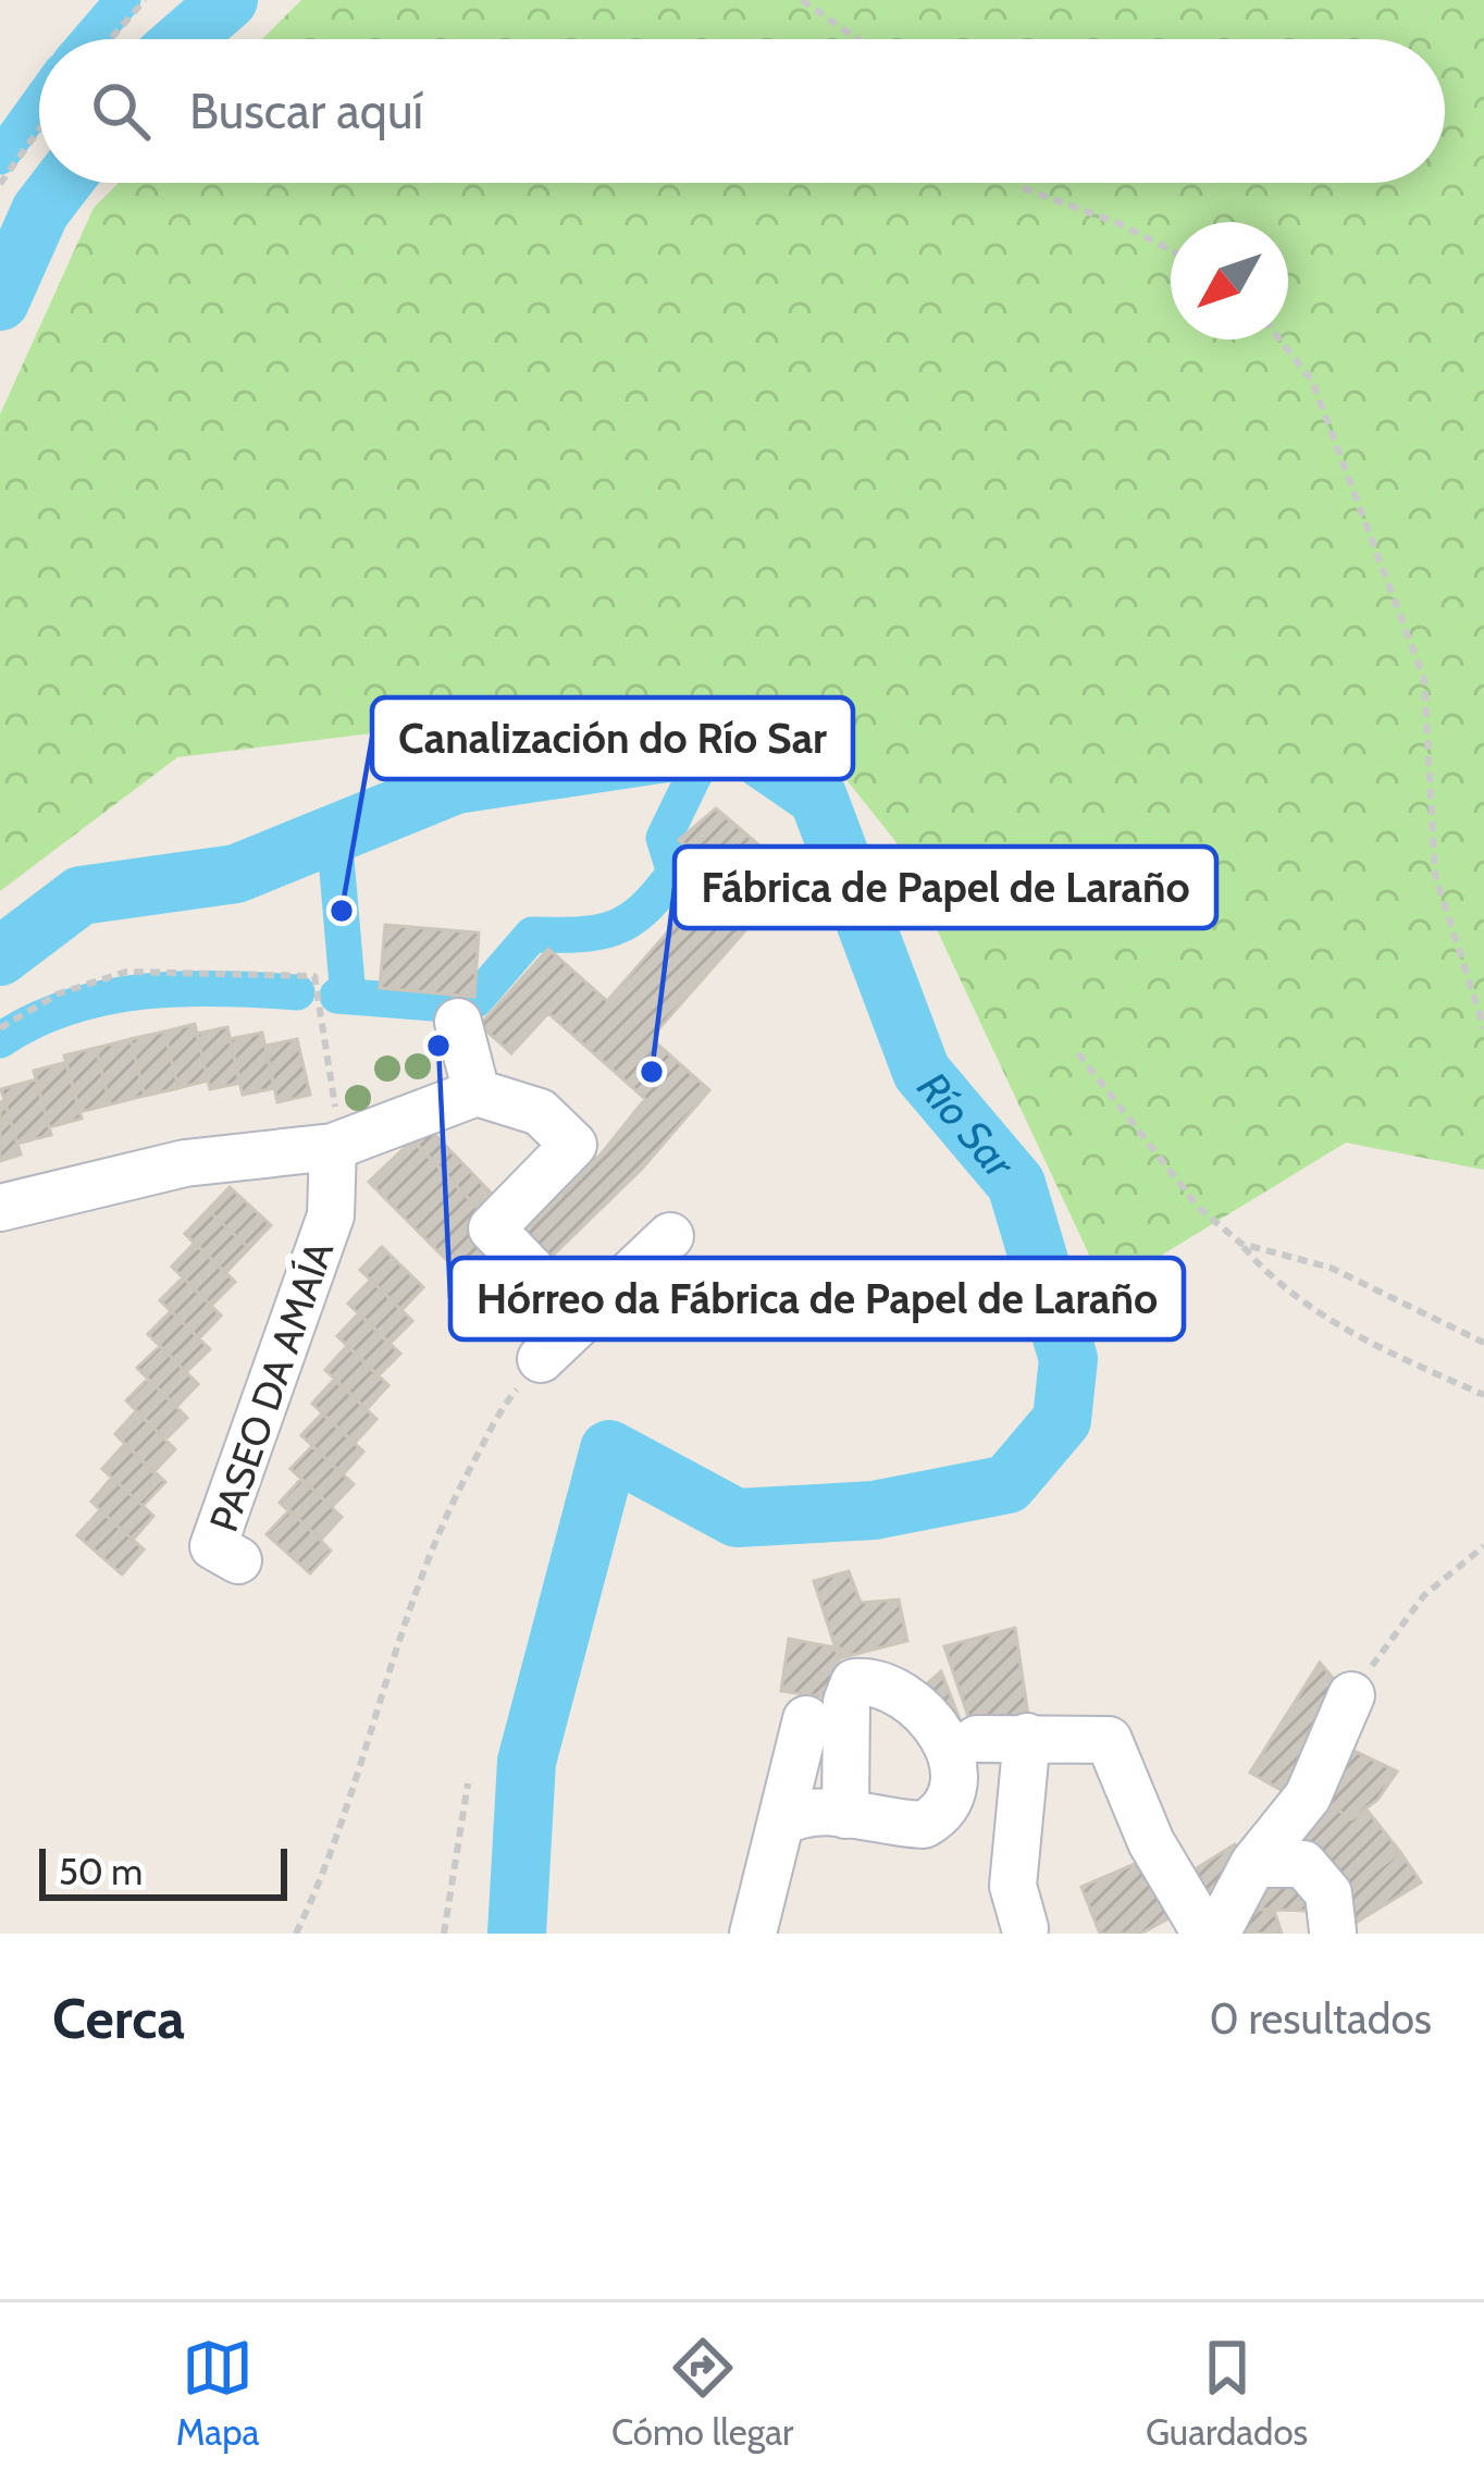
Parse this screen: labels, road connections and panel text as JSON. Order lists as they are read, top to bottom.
{
  "streets": {
    "street": ["PASEO DA AMAÍA"]
  },
  "water": ["Río Sar"],
  "places": ["Canalización do Río Sar", "Hórreo da Fábrica de Papel de Laraño", "Fábrica de Papel de Laraño"],
  "scale_bar": "50 m",
  "north": "bottom left",
  "page": {
    "search": "Buscar aquí",
    "scale": "50 m",
    "heading": ["Cerca", "0 resultados"],
    "nav": ["Mapa", "Cómo llegar", "Guardados"]
  }
}
